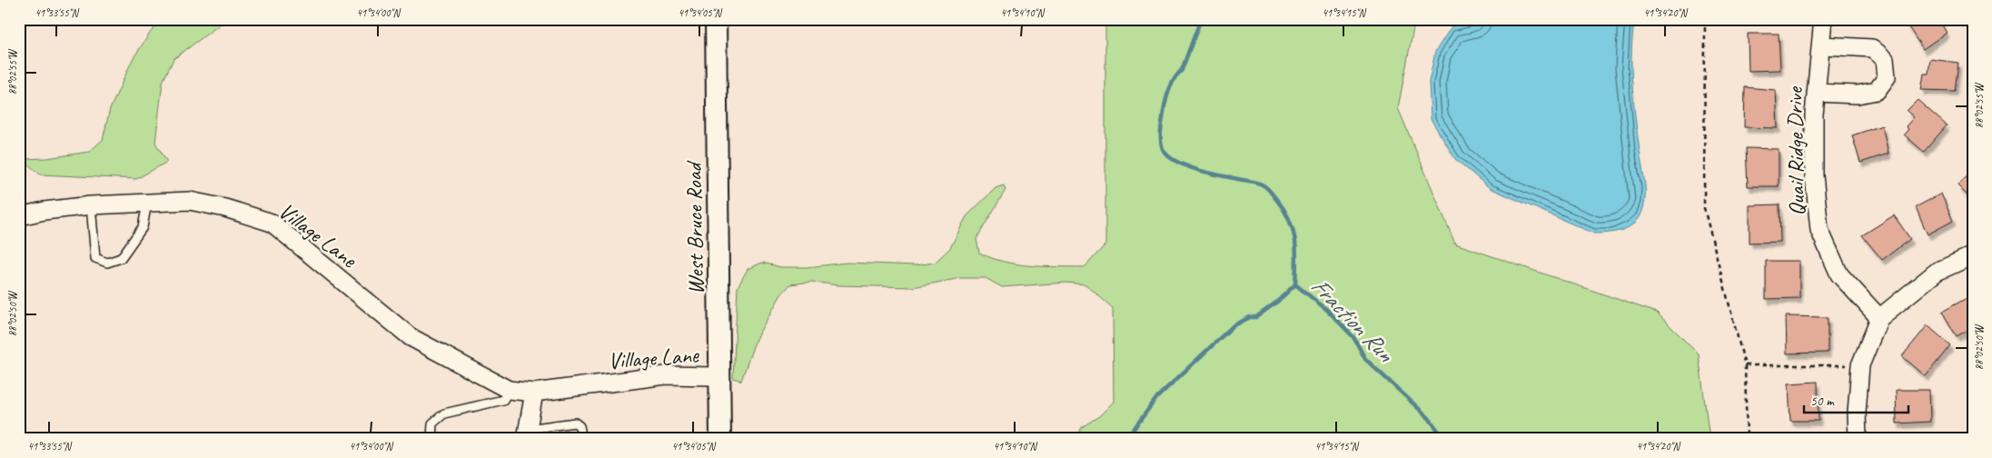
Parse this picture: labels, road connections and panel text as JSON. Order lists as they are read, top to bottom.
{
  "streets": {
    "street": ["Quail Ridge Drive", "West Bruce Road", "Village Lane"]
  },
  "crossings": [
    ["West Bruce Road", "Village Lane"]
  ],
  "water": ["Fraction Run"],
  "scale_bar": "50 m",
  "coordinates": [
    "41°33'55\"N",
    "41°34'00\"N",
    "41°34'05\"N",
    "41°34'10\"N",
    "41°34'15\"N",
    "41°34'20\"N",
    "88°02'55\"W",
    "88°02'50\"W"
  ]
}
